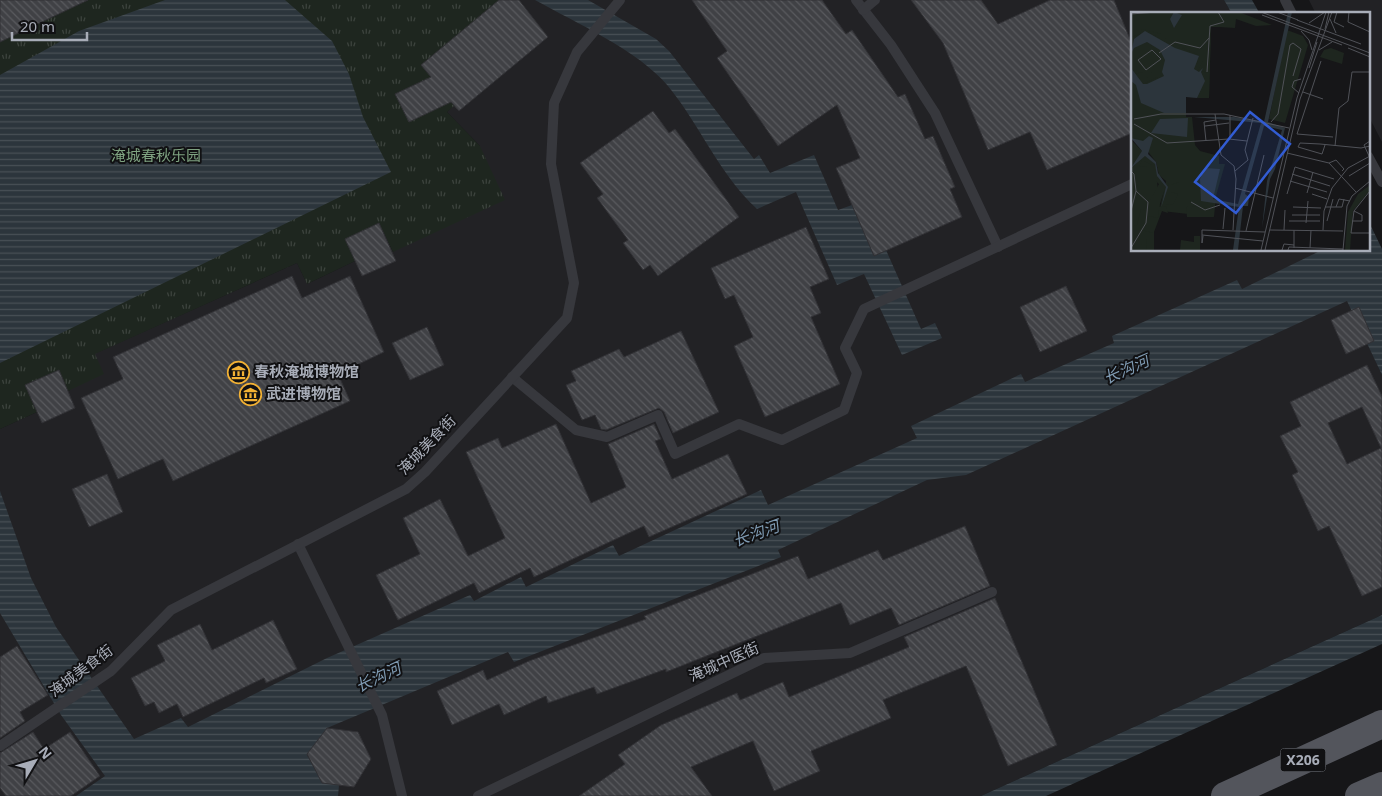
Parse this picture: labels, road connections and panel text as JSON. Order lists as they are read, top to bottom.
{
  "streets": {
    "main road": ["X206"],
    "lane": ["淹城美食街", "淹城中医街"]
  },
  "water": ["长沟河"],
  "parks": ["淹城春秋乐园"],
  "places": {
    "museum": ["春秋淹城博物馆", "武进博物馆"]
  },
  "scale_bar": "20 m",
  "north": "top right"
}
